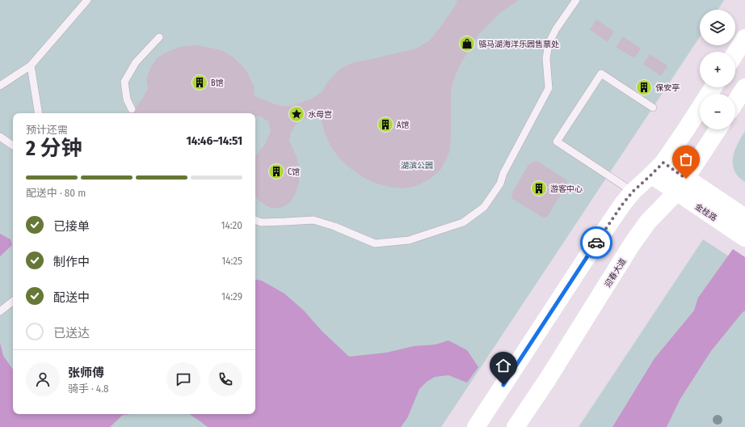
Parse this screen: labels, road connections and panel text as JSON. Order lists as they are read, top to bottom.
{
  "streets": {
    "main road": ["金桂路", "迎春大道"]
  },
  "crossings": [
    ["金桂路", "迎春大道"]
  ],
  "parks": ["湖滨公园"],
  "places": {
    "shop": ["骆马湖海洋乐园售票处"],
    "building": [
      "B馆",
      "保安亭",
      "A馆",
      "C馆",
      "游客中心"
    ],
    "place": ["水母宫"]
  },
  "page": {
    "map_buttons": ["+", "−"],
    "heading": ["2 分钟", "预计还需", "14:46–14:51"],
    "panel": ["张师傅", "骑手 · 4.8"],
    "bar": "配送中 · 80 m",
    "list": [
      ["已接单", "14:20"],
      ["制作中", "14:25"],
      ["配送中", "14:29"],
      "已送达"
    ]
  }
}
